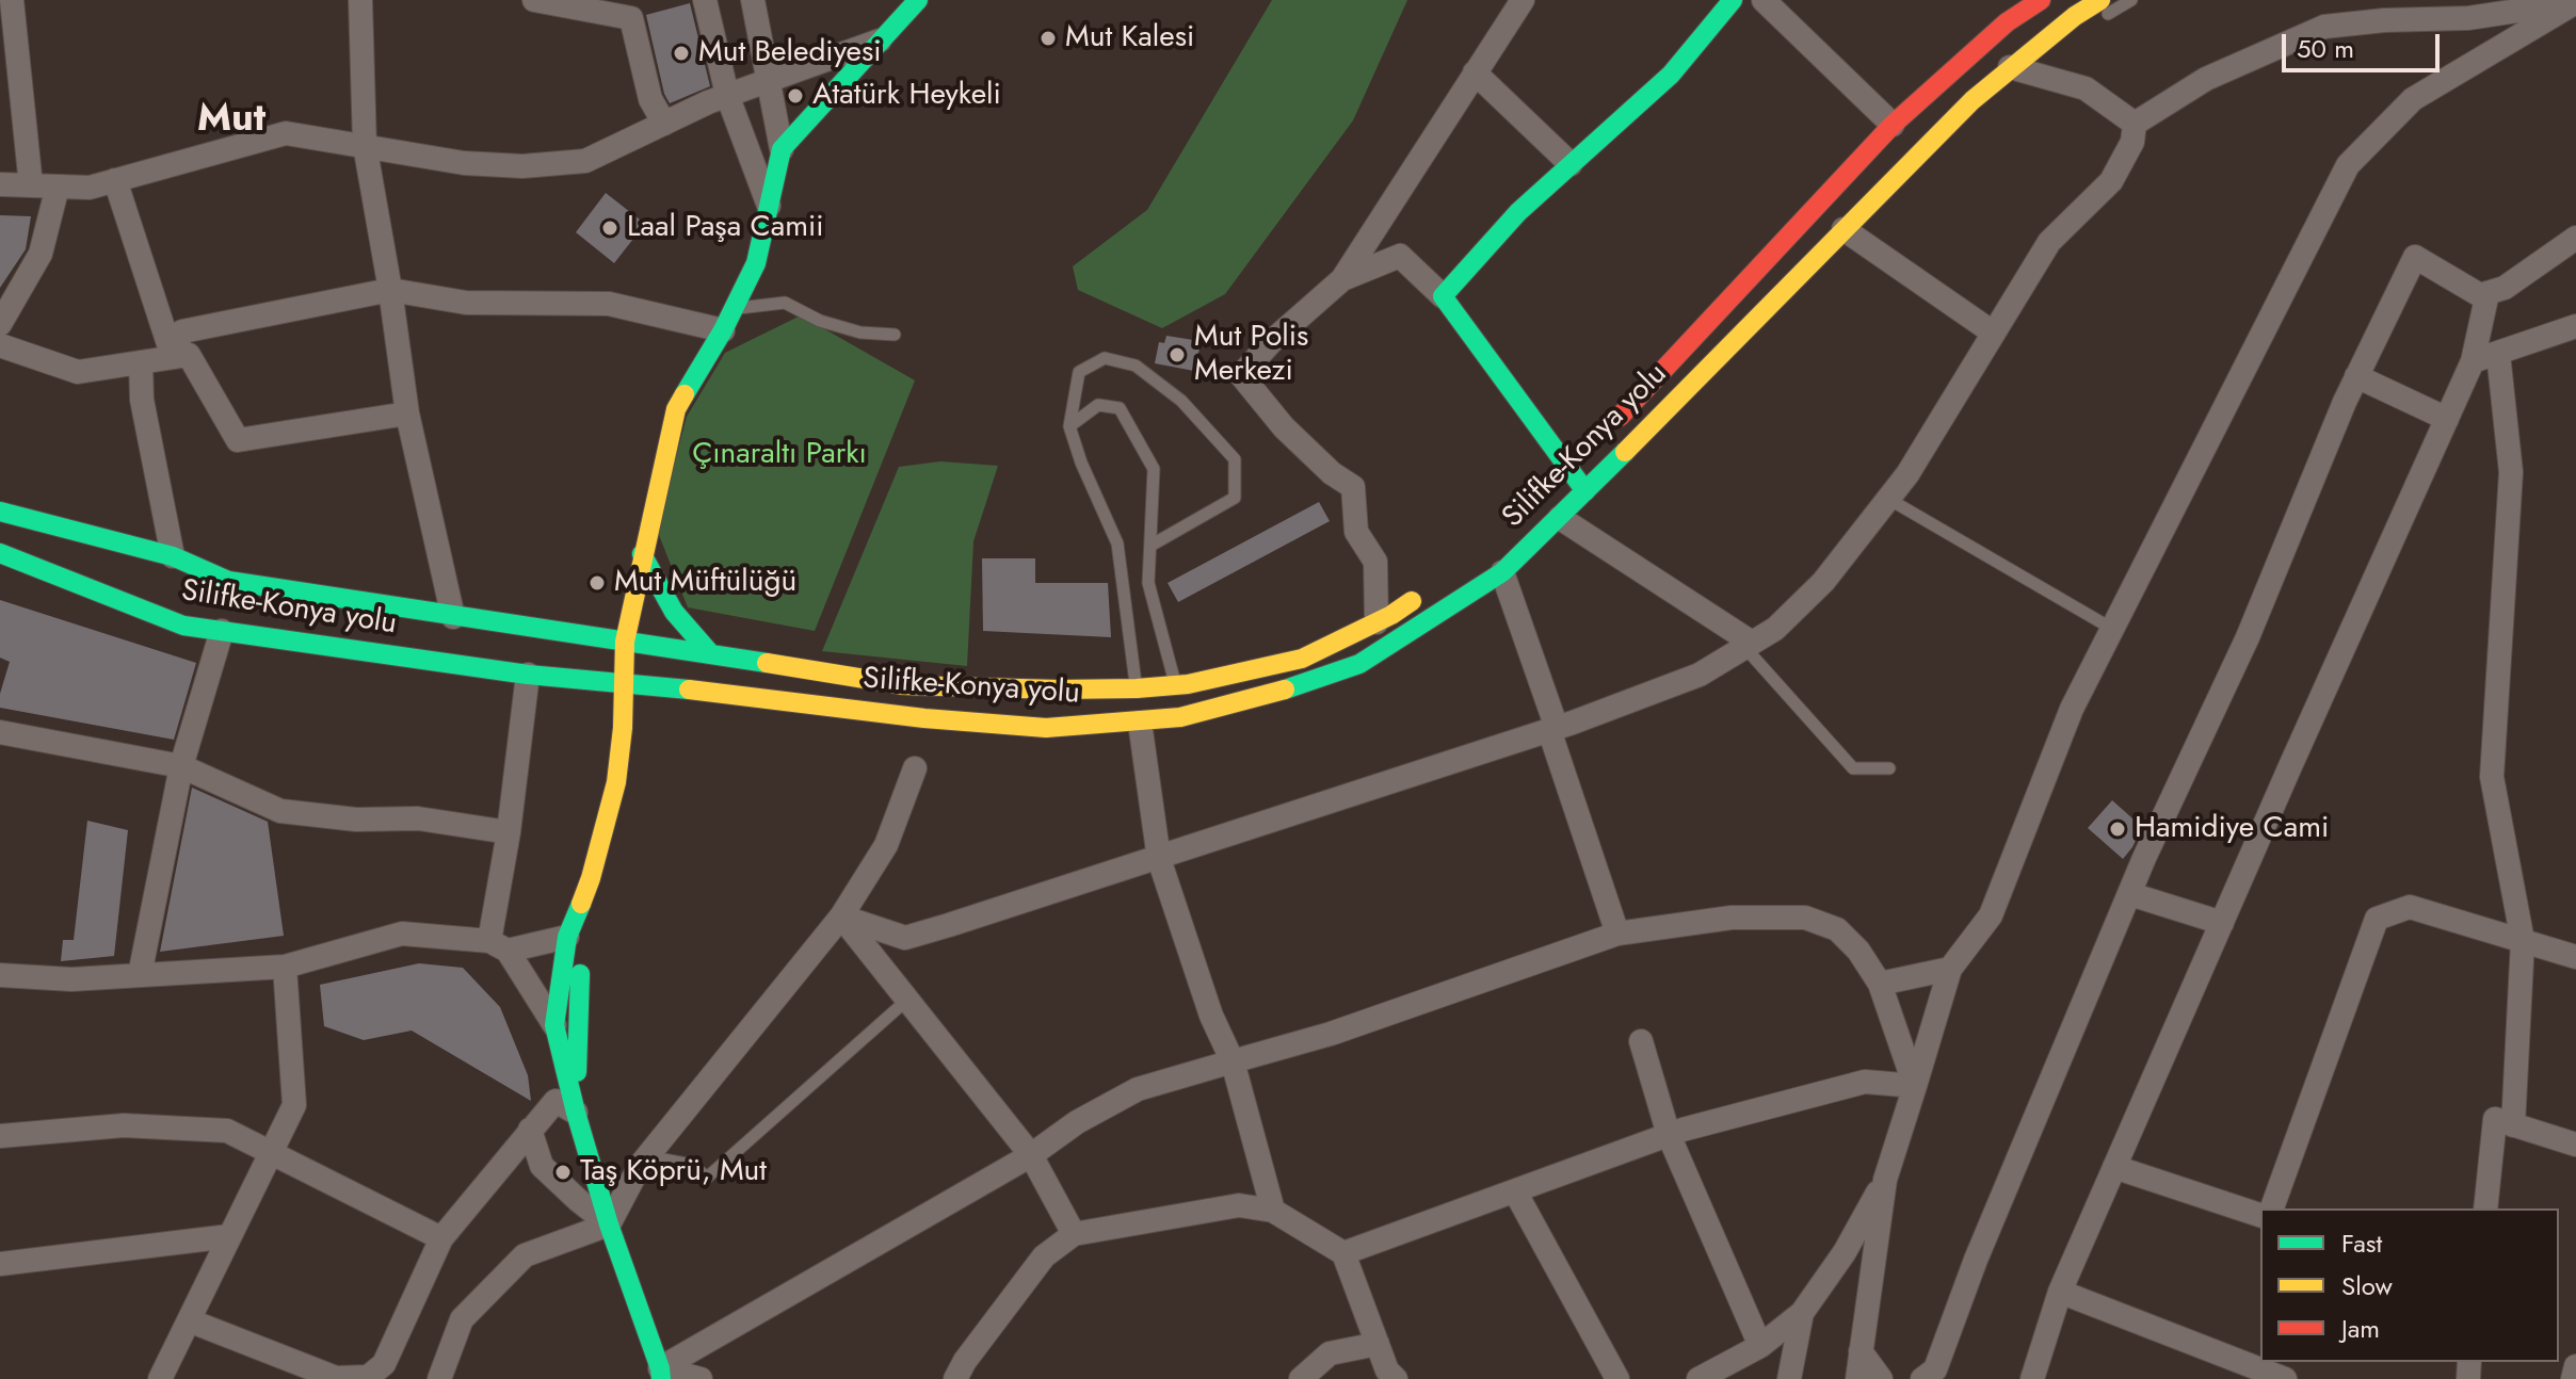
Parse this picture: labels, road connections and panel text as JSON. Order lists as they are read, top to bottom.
{
  "streets": {
    "main road": ["Silifke-Konya yolu"]
  },
  "districts": ["Mut"],
  "parks": ["Çınaraltı Parkı"],
  "places": [
    "Mut Kalesi",
    "Mut Belediyesi",
    "Atatürk Heykeli",
    "Laal Paşa Camii",
    "Mut Polis Merkezi",
    "Mut Müftülüğü",
    "Hamidiye Cami",
    "Taş Köprü, Mut"
  ],
  "legend": ["Fast", "Slow", "Jam"],
  "scale_bar": "50 m"
}
